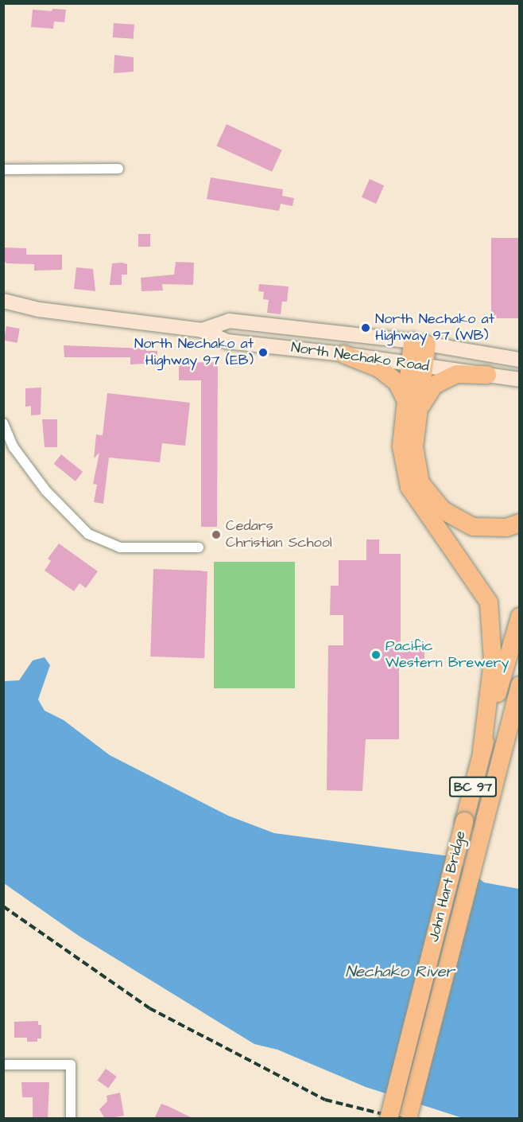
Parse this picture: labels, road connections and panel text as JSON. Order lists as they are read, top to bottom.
{
  "streets": {
    "highway": ["BC 97", "John Hart Bridge"],
    "main road": ["North Nechako Road"]
  },
  "crossings": [
    ["BC 97", "John Hart Bridge"]
  ],
  "water": ["Nechako River"],
  "places": [
    "North Nechako at Highway 97 (WB)",
    "North Nechako at Highway 97 (EB)",
    "Cedars Christian School",
    "Pacific Western Brewery"
  ]
}
